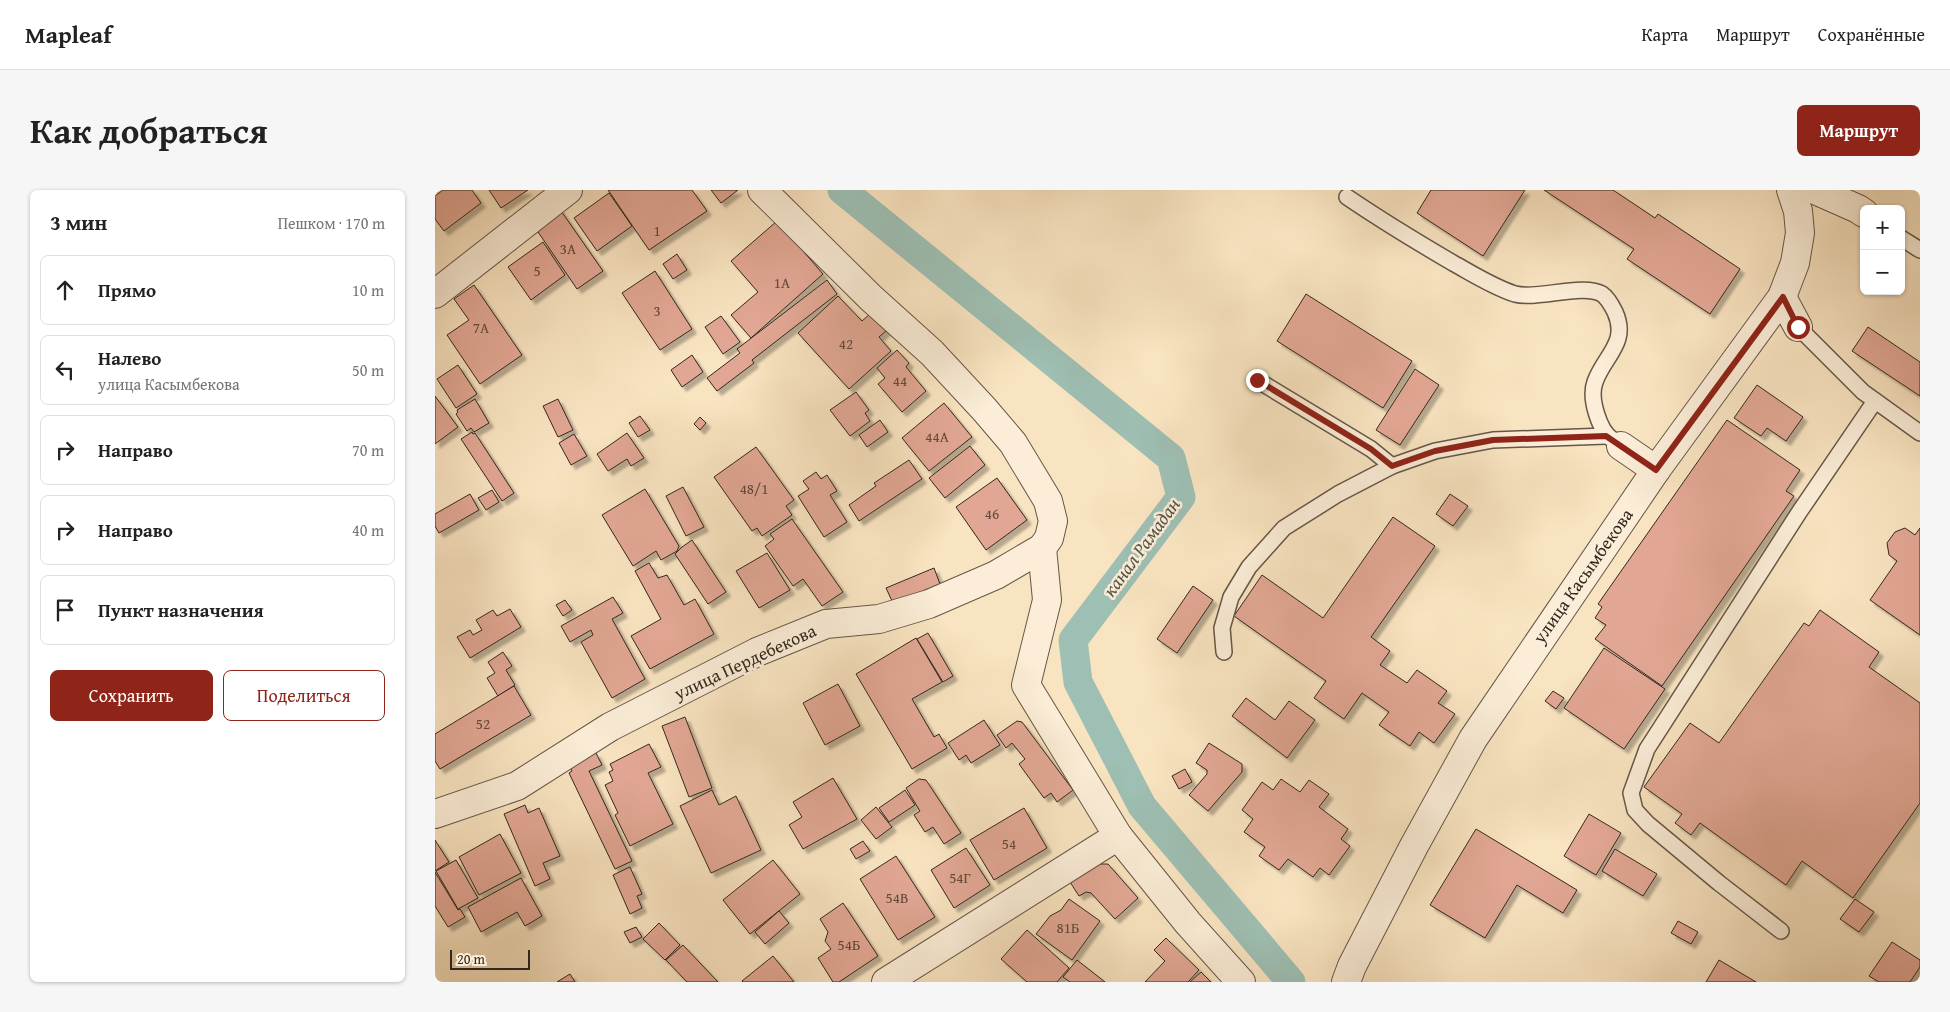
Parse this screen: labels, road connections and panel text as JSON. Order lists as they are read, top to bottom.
{
  "streets": {
    "street": ["улица Касымбекова", "улица Пердебекова"]
  },
  "water": ["канал Рамадан"],
  "house_numbers": [
    "1",
    "3А",
    "5",
    "1А",
    "3",
    "7А",
    "42",
    "44",
    "44А",
    "48/1",
    "46",
    "52",
    "54",
    "54Г",
    "54В",
    "81Б",
    "54Б"
  ],
  "scale_bar": "20 m",
  "page": {
    "header": "Mapleaf",
    "nav": ["Карта", "Маршрут", "Сохранённые"],
    "title": "Как добраться",
    "buttons": [
      "Маршрут",
      ["Сохранить", "Поделиться"]
    ],
    "heading": ["3 мин", "Пешком · 170 m"],
    "map_buttons": ["+", "−"],
    "list": [
      ["Прямо", "10 m"],
      ["Налево", "улица Касымбекова", "50 m"],
      ["Направо", "70 m"],
      ["Направо", "40 m"],
      "Пункт назначения"
    ],
    "scale": "20 m"
  }
}
